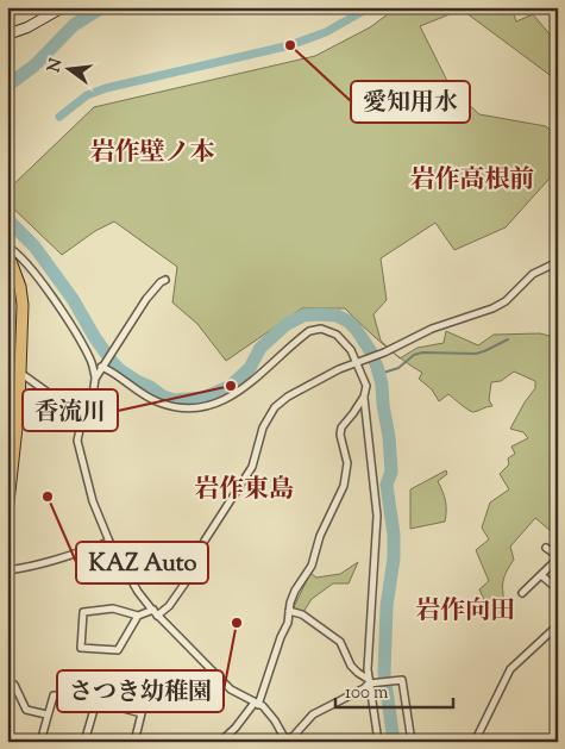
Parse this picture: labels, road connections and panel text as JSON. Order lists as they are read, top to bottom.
{
  "districts": [
    "岩作壁ノ本",
    "岩作高根前",
    "岩作東島",
    "岩作向田"
  ],
  "places": [
    "愛知用水",
    "香流川",
    "KAZ Auto",
    "さつき幼稚園"
  ],
  "scale_bar": "100 m",
  "north": "left"
}
